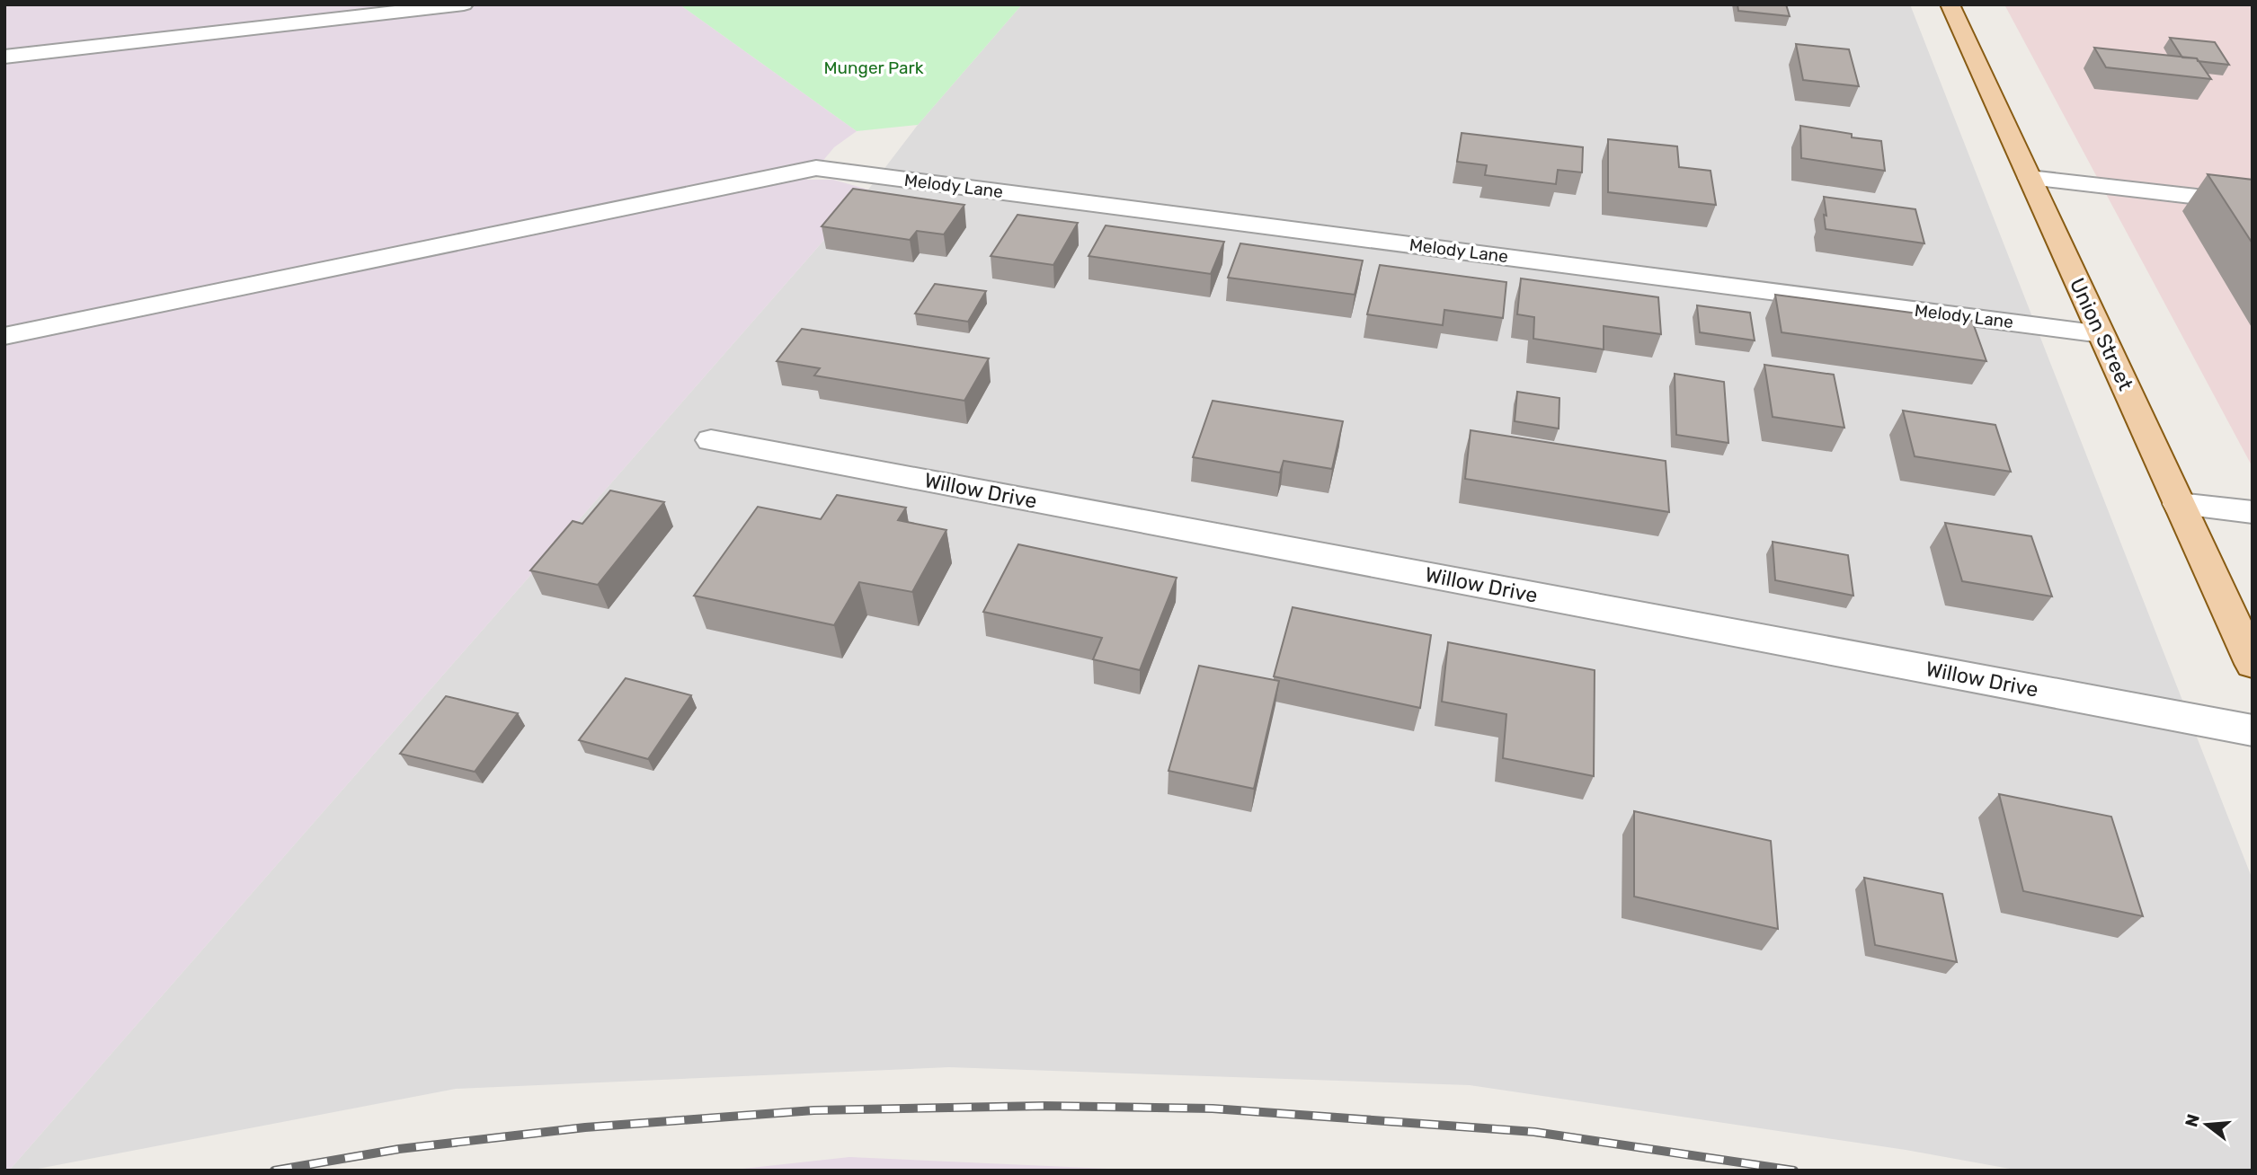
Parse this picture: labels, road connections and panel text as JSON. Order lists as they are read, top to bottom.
{
  "streets": {
    "main road": ["Union Street"],
    "street": ["Melody Lane", "Willow Drive"]
  },
  "crossings": [
    ["Melody Lane", "Union Street"]
  ],
  "parks": ["Munger Park"],
  "north": "left"
}
